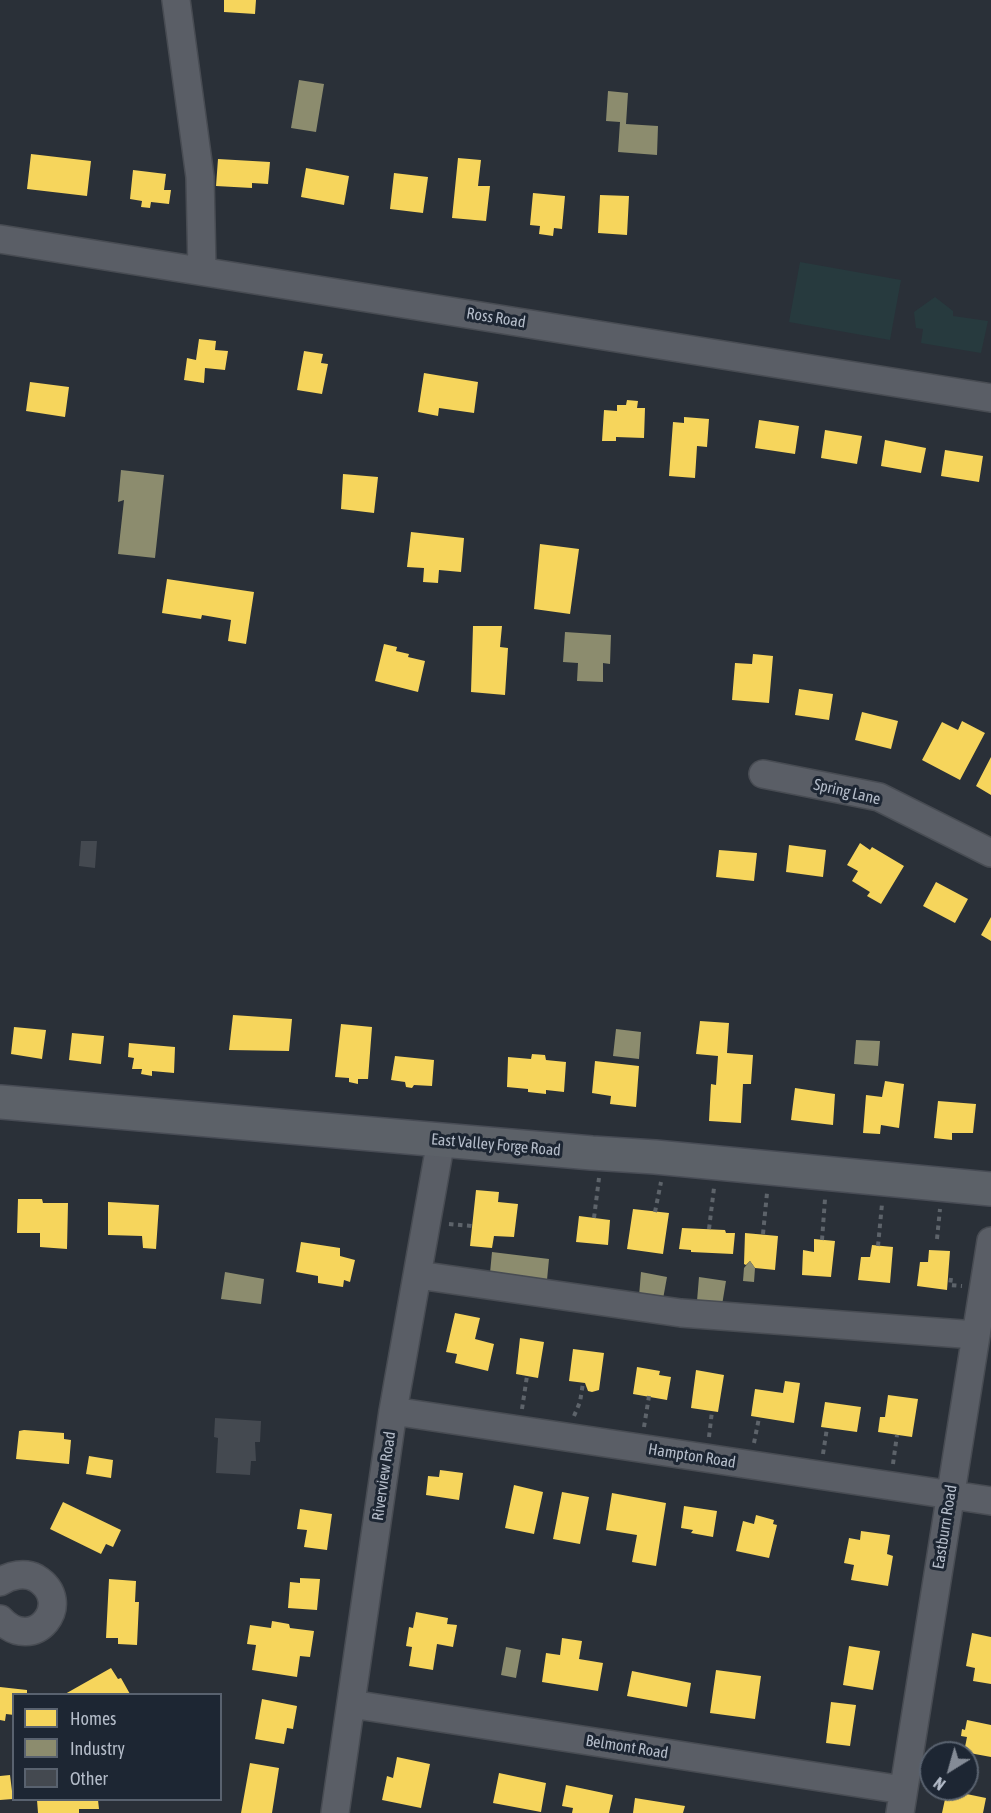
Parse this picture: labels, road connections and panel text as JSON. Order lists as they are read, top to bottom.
{
  "streets": {
    "main road": ["East Valley Forge Road"],
    "street": [
      "Ross Road",
      "Spring Lane",
      "Hampton Road",
      "Riverview Road",
      "Eastburn Road",
      "Belmont Road"
    ]
  },
  "crossings": [
    ["East Valley Forge Road", "Riverview Road"],
    ["Hampton Road", "Riverview Road"],
    ["Hampton Road", "Eastburn Road"],
    ["Riverview Road", "Belmont Road"],
    ["Eastburn Road", "Belmont Road"]
  ],
  "legend": ["Homes", "Industry", "Other"],
  "north": "bottom left"
}
